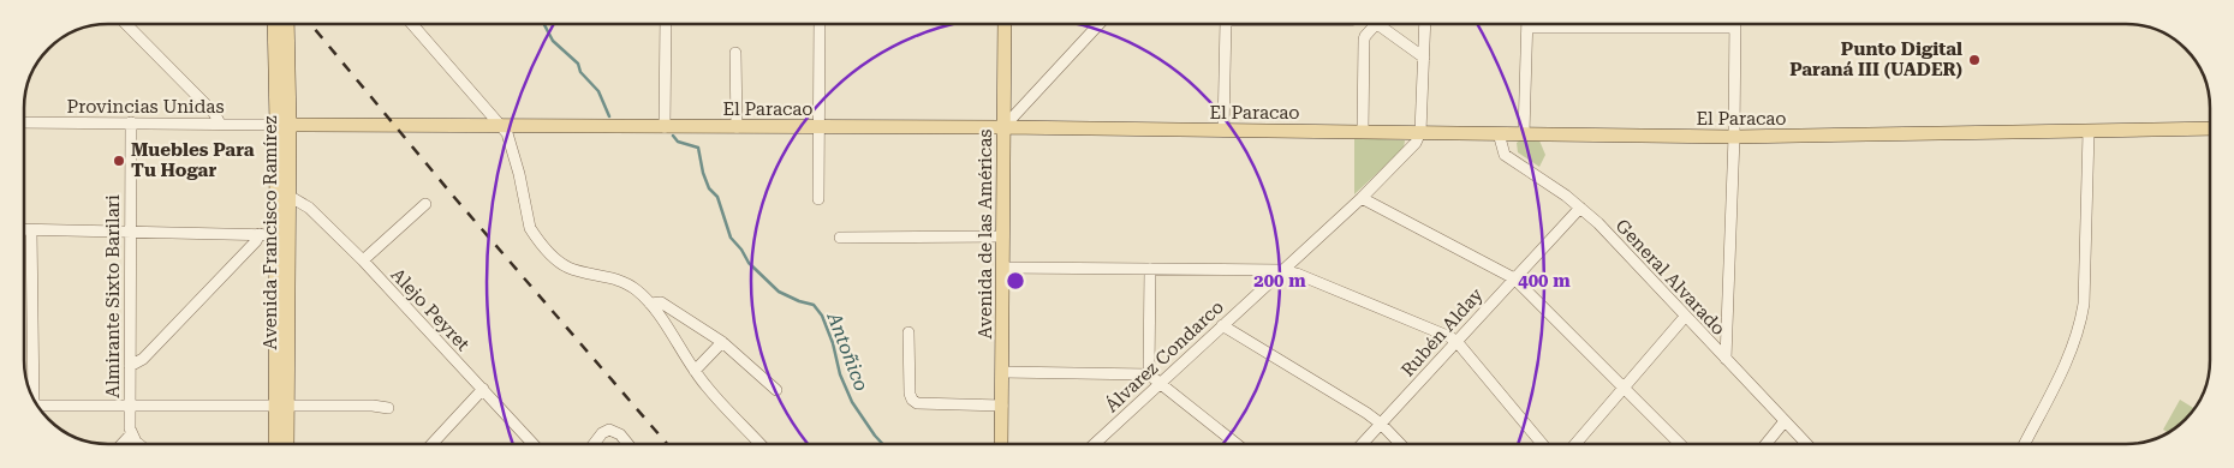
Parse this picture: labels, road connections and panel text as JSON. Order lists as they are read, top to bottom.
{
  "streets": {
    "main road": ["El Paracao", "Avenida Francisco Ramírez", "Avenida de las Américas"],
    "street": [
      "Provincias Unidas",
      "General Alvarado",
      "Almirante Sixto Barilari",
      "Alejo Peyret",
      "Rubén Alday",
      "Álvarez Condarco"
    ]
  },
  "crossings": [
    ["Provincias Unidas", "El Paracao"],
    ["Provincias Unidas", "Avenida Francisco Ramírez"],
    ["Provincias Unidas", "Almirante Sixto Barilari"],
    ["El Paracao", "Avenida Francisco Ramírez"],
    ["El Paracao", "Avenida de las Américas"],
    ["El Paracao", "General Alvarado"],
    ["El Paracao", "Álvarez Condarco"],
    ["Avenida Francisco Ramírez", "Alejo Peyret"],
    ["General Alvarado", "Rubén Alday"]
  ],
  "water": ["Antoñico"],
  "places": ["Punto Digital Paraná III (UADER)", "Muebles Para Tu Hogar"],
  "rings": ["200 m", "400 m"]
}
